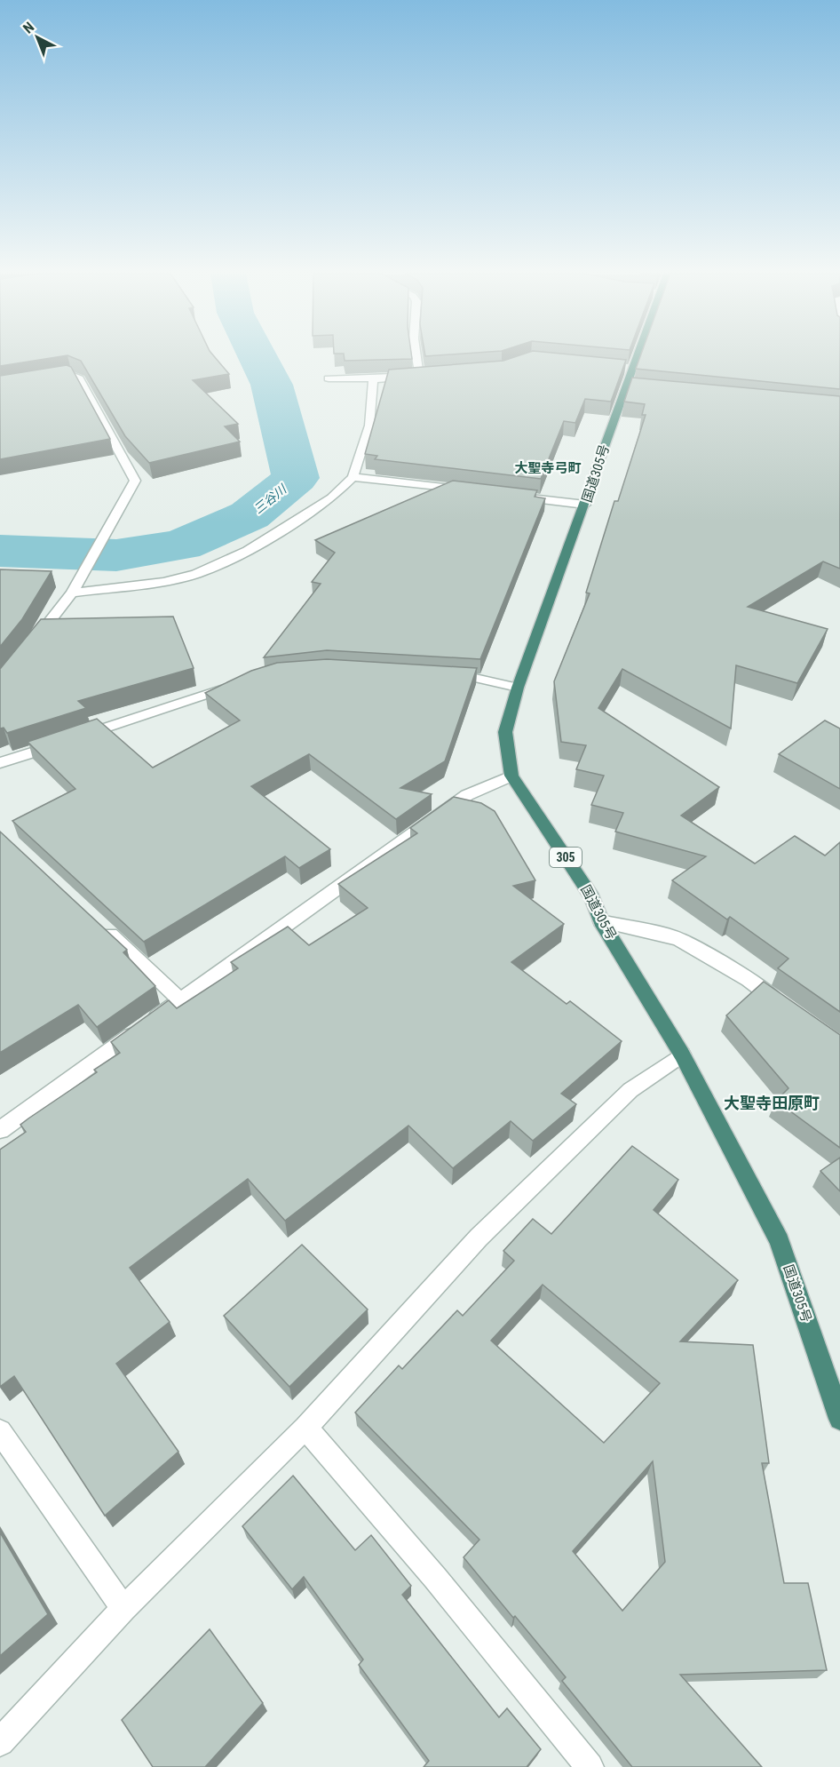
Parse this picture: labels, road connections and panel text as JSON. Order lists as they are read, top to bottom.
{
  "streets": {
    "highway": ["国道305号", "305"]
  },
  "districts": ["大聖寺弓町", "大聖寺田原町"],
  "water": ["三谷川"],
  "north": "top left"
}
